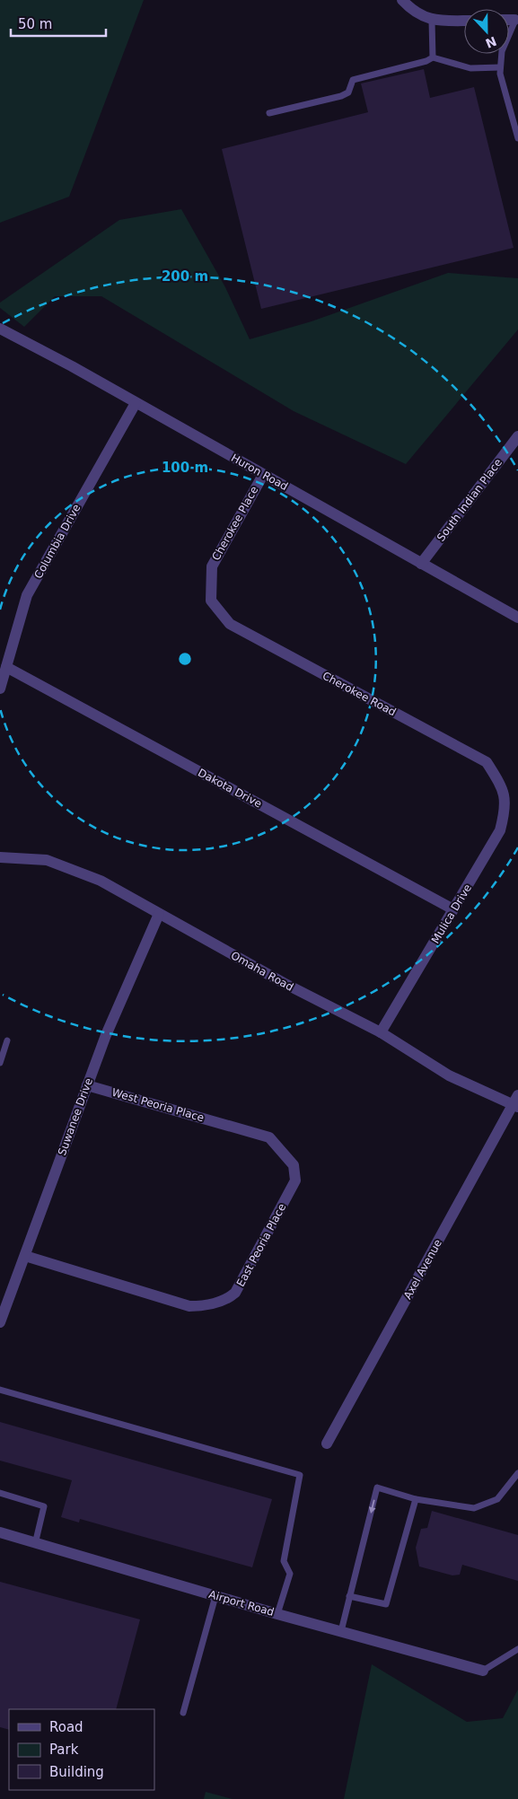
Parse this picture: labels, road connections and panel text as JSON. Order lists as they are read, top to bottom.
{
  "streets": {
    "street": [
      "Huron Road",
      "South Indian Place",
      "Cherokee Place",
      "Columbia Drive",
      "Cherokee Road",
      "Dakota Drive",
      "Mulica Drive",
      "Omaha Road",
      "West Peoria Place",
      "Suwanee Drive",
      "East Peoria Place",
      "Axel Avenue",
      "Airport Road"
    ]
  },
  "crossings": [
    ["Huron Road", "South Indian Place"],
    ["Huron Road", "Cherokee Place"],
    ["Huron Road", "Columbia Drive"],
    ["Cherokee Place", "Cherokee Road"],
    ["Columbia Drive", "Dakota Drive"],
    ["Cherokee Road", "Mulica Drive"],
    ["Dakota Drive", "Mulica Drive"],
    ["Mulica Drive", "Omaha Road"],
    ["Omaha Road", "Suwanee Drive"],
    ["Omaha Road", "Axel Avenue"],
    ["West Peoria Place", "Suwanee Drive"],
    ["West Peoria Place", "East Peoria Place"],
    ["Suwanee Drive", "East Peoria Place"]
  ],
  "legend": ["Road", "Park", "Building"],
  "scale_bar": "50 m",
  "north": "bottom",
  "rings": ["200 m", "100 m"]
}
